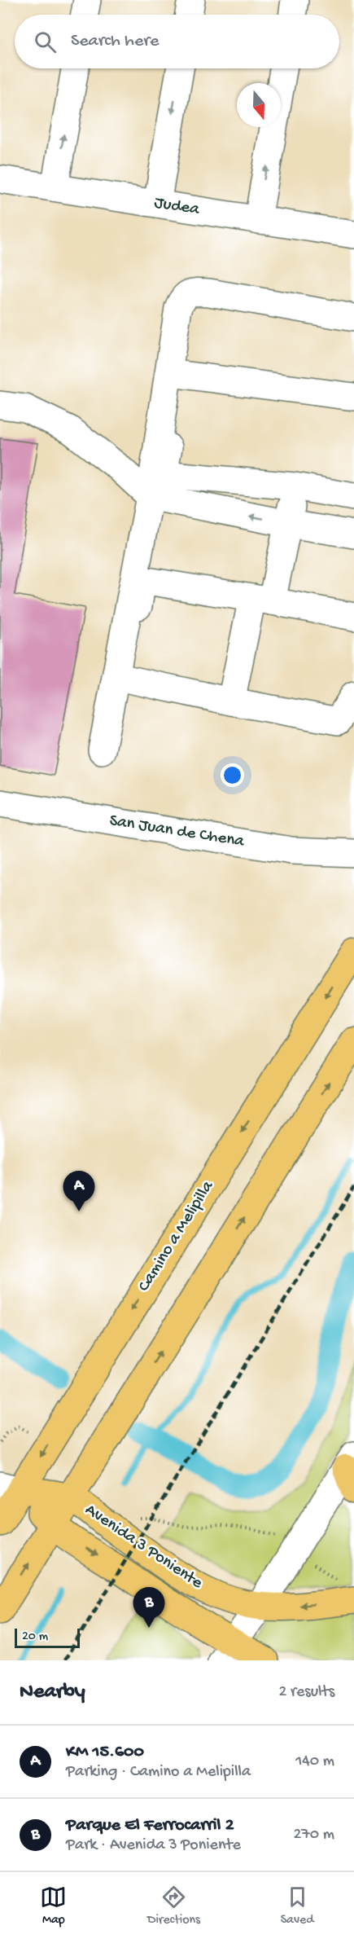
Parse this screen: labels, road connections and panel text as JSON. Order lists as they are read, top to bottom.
{
  "streets": {
    "main road": ["Camino a Melipilla", "Avenida 3 Poniente"],
    "street": ["Judea", "San Juan de Chena"]
  },
  "crossings": [
    ["Camino a Melipilla", "Avenida 3 Poniente"]
  ],
  "scale_bar": "20 m",
  "north": "bottom",
  "page": {
    "search": "Search here",
    "pins": ["A", "B"],
    "scale": "20 m",
    "heading": ["Nearby", "2 results"],
    "list": [
      {
        "mark": "A",
        "name": "KM 15.600",
        "note": "Parking · Camino a Melipilla",
        "value": "140 m"
      },
      {
        "mark": "B",
        "name": "Parque El Ferrocarril 2",
        "note": "Park · Avenida 3 Poniente",
        "value": "270 m"
      }
    ],
    "nav": ["Map", "Directions", "Saved"]
  }
}
